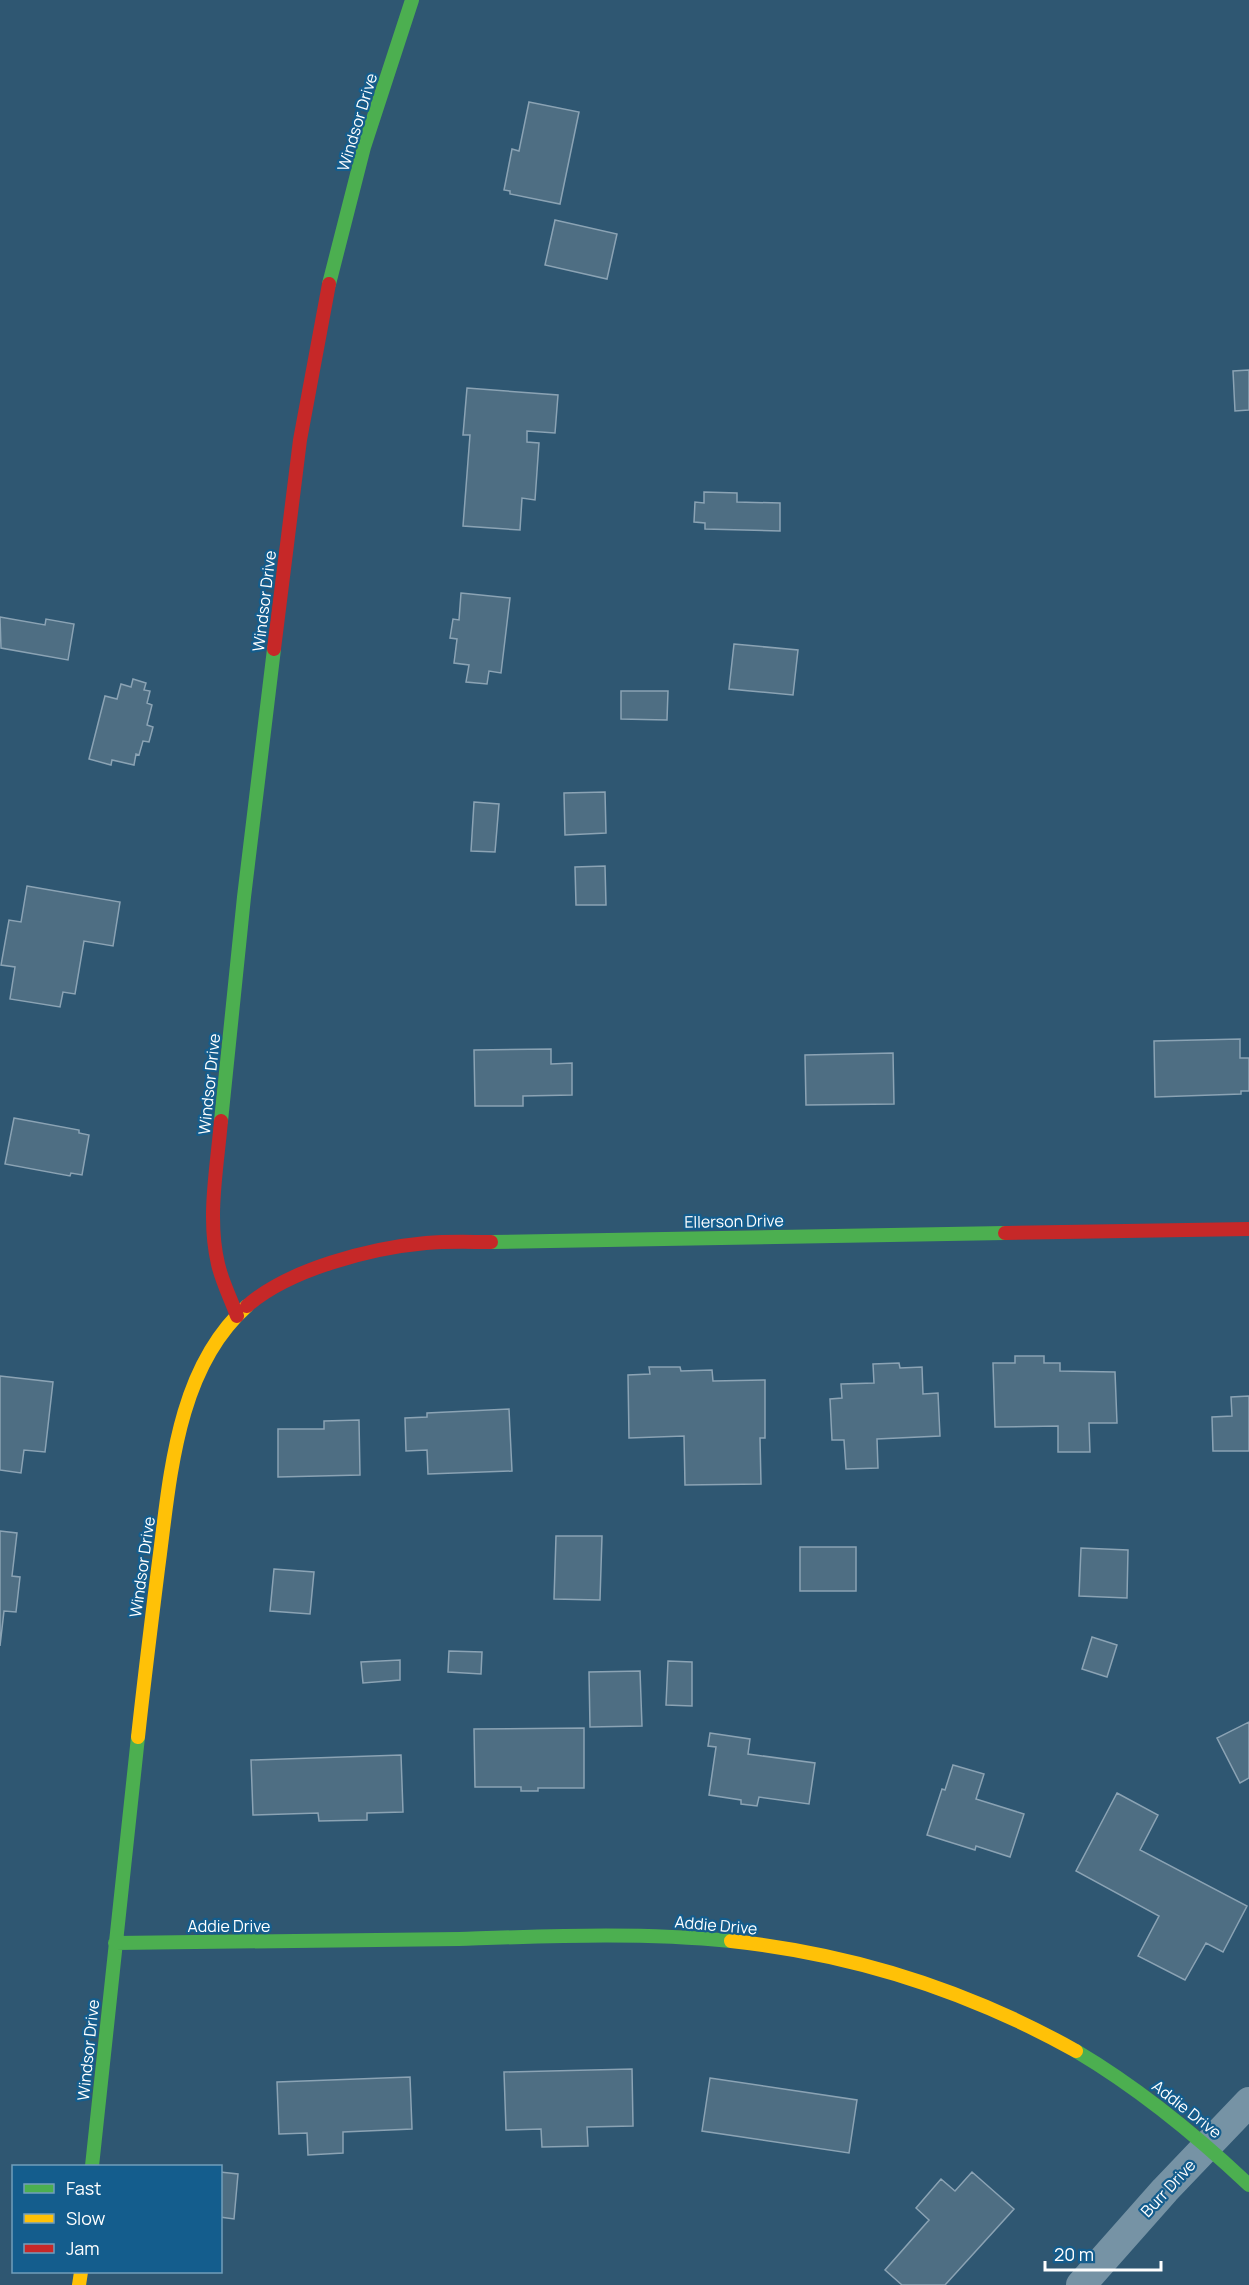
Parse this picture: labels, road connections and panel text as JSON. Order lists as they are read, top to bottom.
{
  "streets": {
    "street": [
      "Windsor Drive",
      "Ellerson Drive",
      "Addie Drive",
      "Burr Drive"
    ]
  },
  "crossings": [
    ["Windsor Drive", "Ellerson Drive"],
    ["Windsor Drive", "Addie Drive"],
    ["Addie Drive", "Burr Drive"]
  ],
  "legend": ["Fast", "Slow", "Jam"],
  "scale_bar": "20 m"
}
